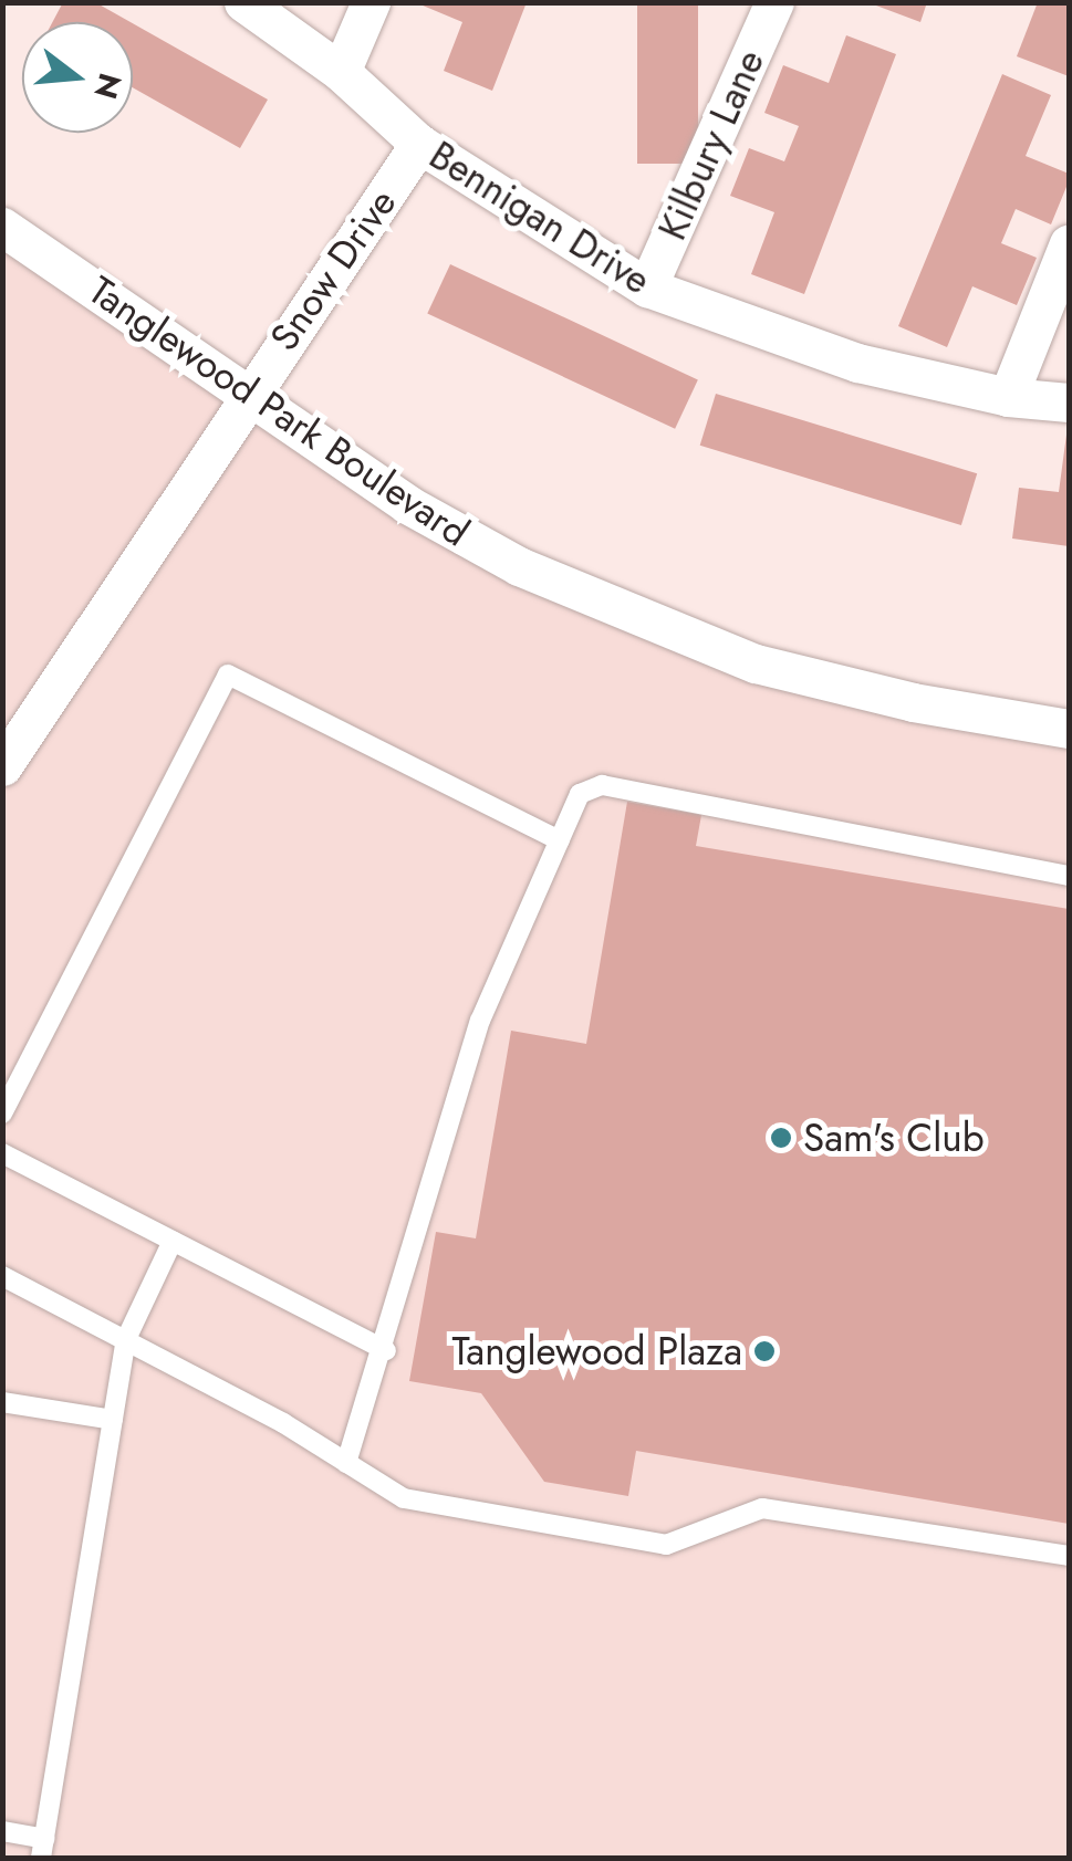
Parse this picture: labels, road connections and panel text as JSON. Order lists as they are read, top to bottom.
{
  "streets": {
    "street": [
      "Kilbury Lane",
      "Bennigan Drive",
      "Snow Drive",
      "Tanglewood Park Boulevard"
    ]
  },
  "crossings": [
    ["Kilbury Lane", "Bennigan Drive"],
    ["Bennigan Drive", "Snow Drive"],
    ["Snow Drive", "Tanglewood Park Boulevard"]
  ],
  "places": ["Sam's Club", "Tanglewood Plaza"],
  "north": "right"
}
